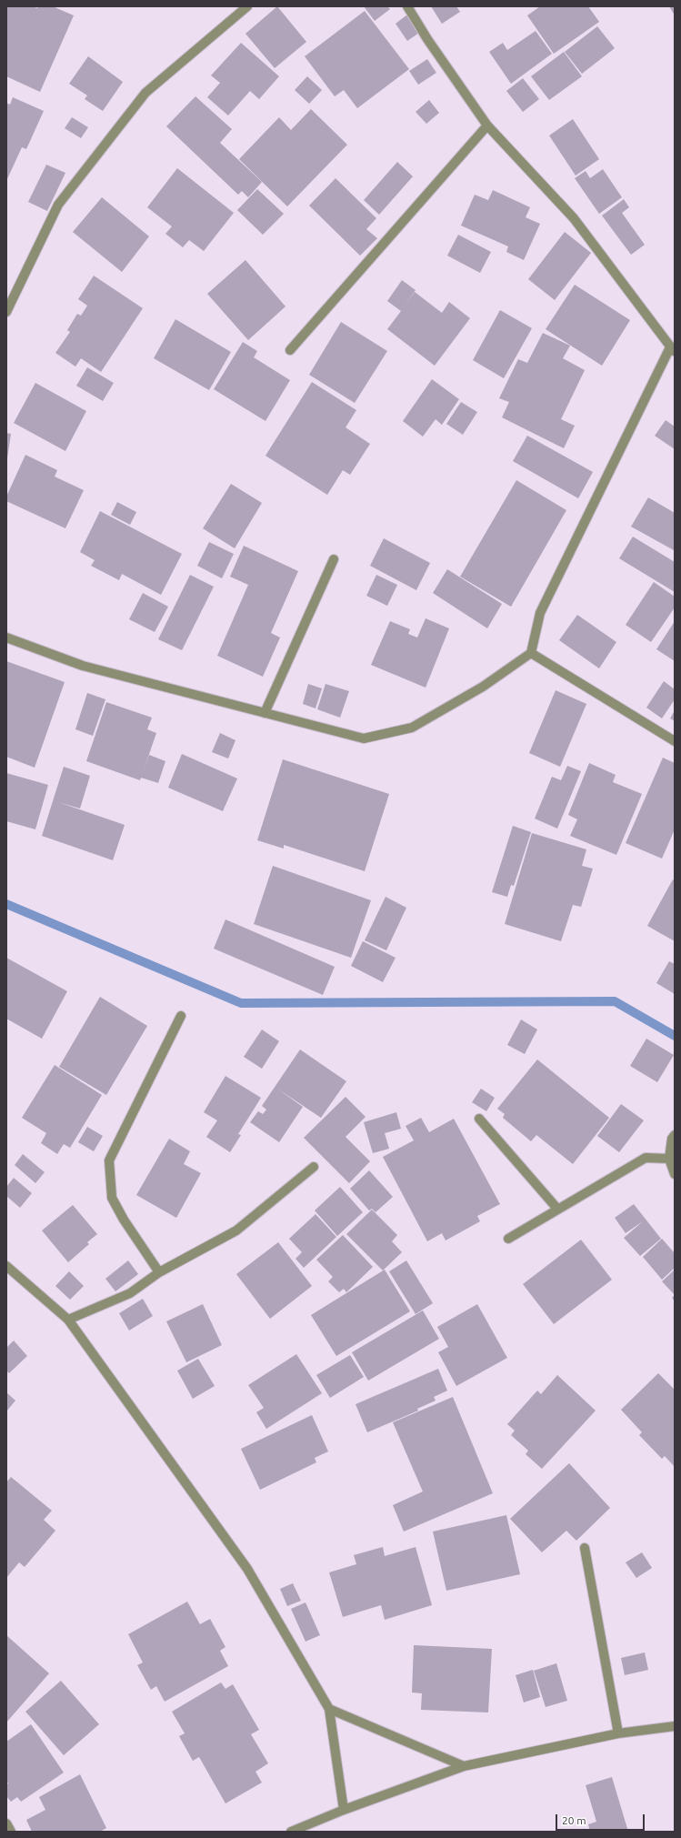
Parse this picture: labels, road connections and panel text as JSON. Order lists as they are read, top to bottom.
{
  "scale_bar": "20 m"
}
